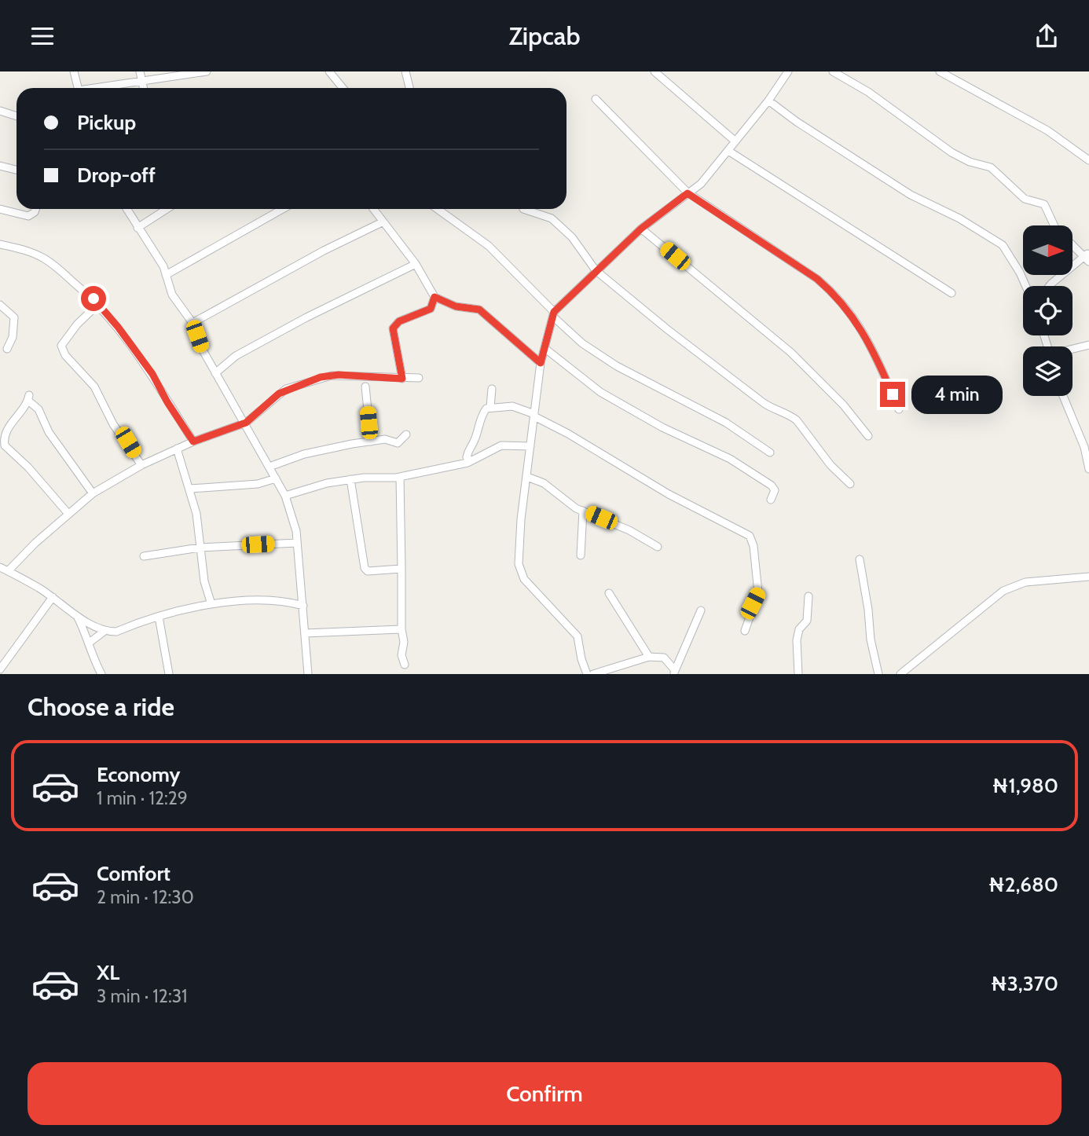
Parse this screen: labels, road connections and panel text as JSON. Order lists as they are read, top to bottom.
{
  "north": "right",
  "page": {
    "header": "Zipcab",
    "banner": ["Pickup", "Drop-off"],
    "bubble": "4 min",
    "heading": "Choose a ride",
    "list": [
      {
        "name": "Economy",
        "note": "1 min · 12:29",
        "value": "₦1,980"
      },
      {
        "name": "Comfort",
        "note": "2 min · 12:30",
        "value": "₦2,680"
      },
      {
        "name": "XL",
        "note": "3 min · 12:31",
        "value": "₦3,370"
      }
    ],
    "buttons": "Confirm"
  }
}
